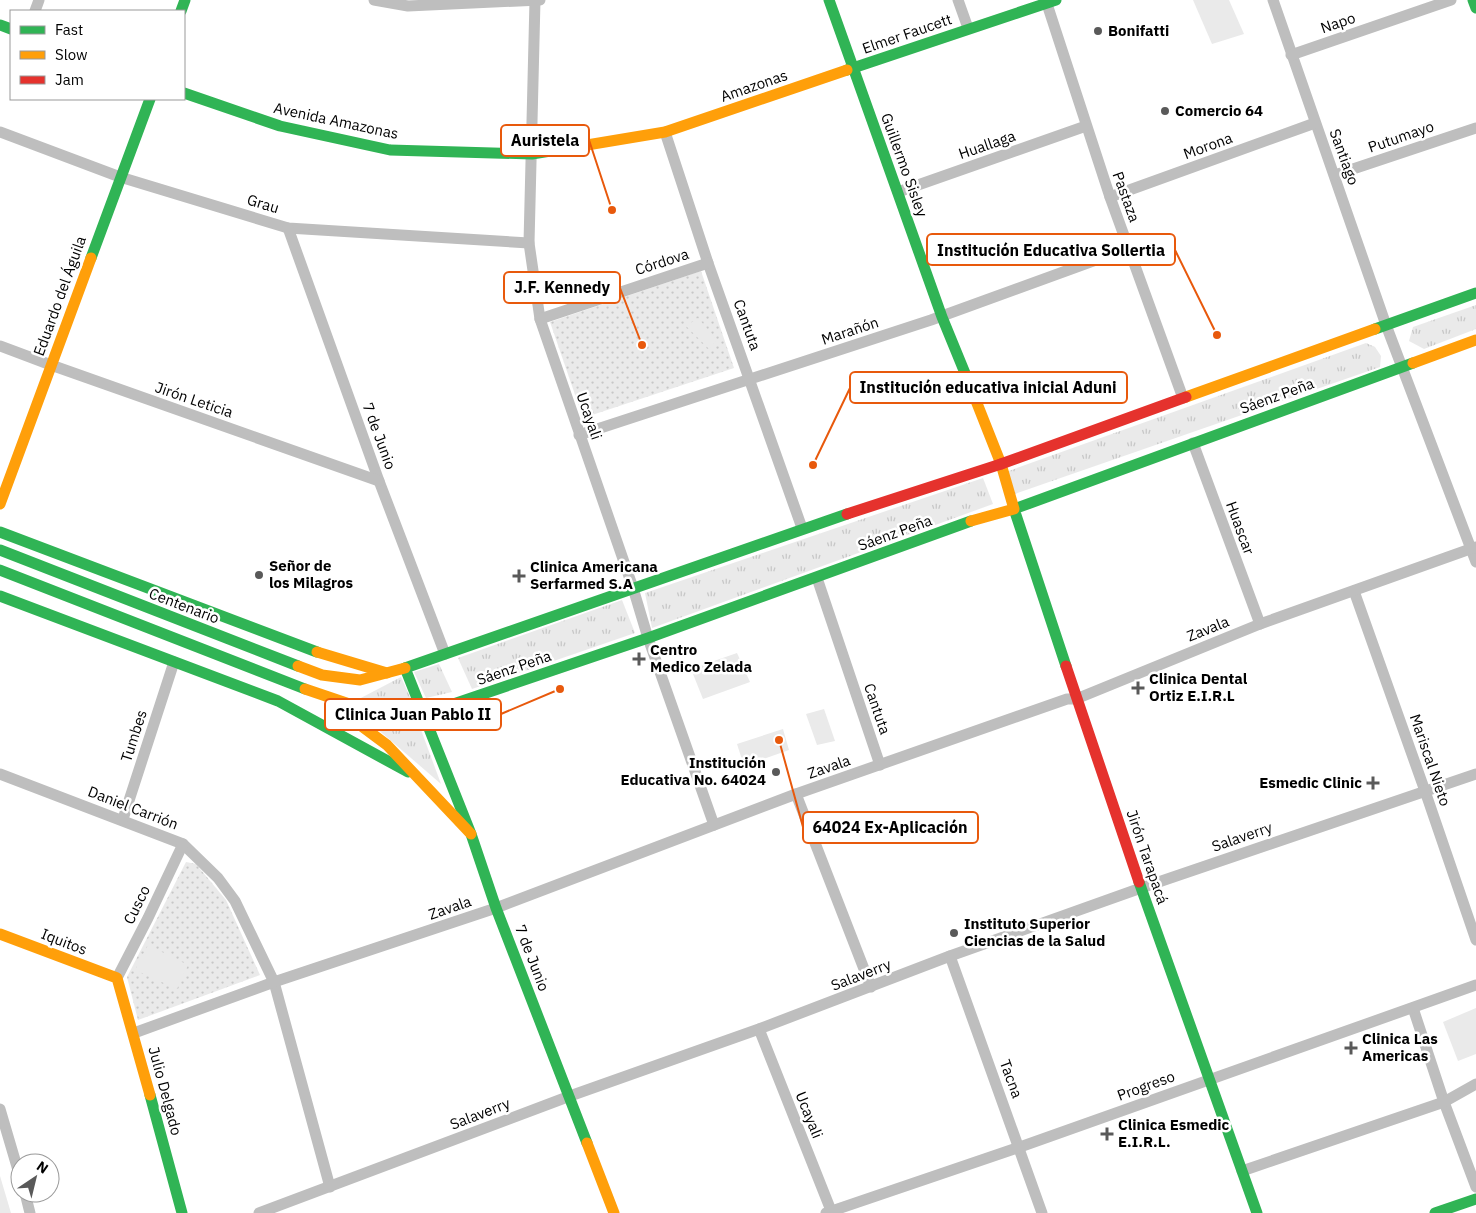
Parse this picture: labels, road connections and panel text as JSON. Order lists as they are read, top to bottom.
{
  "streets": {
    "main road": [
      "Elmer Faucett",
      "Amazonas",
      "Avenida Amazonas",
      "Guillermo Sisley",
      "Eduardo del Águila",
      "Sáenz Peña",
      "7 de Junio",
      "Centenario",
      "Jirón Tarapacá",
      "Iquitos",
      "Julio Delgado"
    ],
    "street": [
      "Napo",
      "Putumayo",
      "Huallaga",
      "Morona",
      "Santiago",
      "Pastaza",
      "Grau",
      "Córdova",
      "Cantuta",
      "Marañón",
      "Jirón Leticia",
      "Ucayali",
      "Huascar",
      "Zavala",
      "Tumbes",
      "Mariscal Nieto",
      "Daniel Carrión",
      "Salaverry",
      "Cusco",
      "Tacna",
      "Progreso"
    ]
  },
  "crossings": [
    ["Napo", "Santiago"],
    ["Elmer Faucett", "Amazonas"],
    ["Elmer Faucett", "Guillermo Sisley"],
    ["Elmer Faucett", "Pastaza"],
    ["Amazonas", "Avenida Amazonas"],
    ["Amazonas", "Guillermo Sisley"],
    ["Amazonas", "Cantuta"],
    ["Avenida Amazonas", "Cantuta"],
    ["Avenida Amazonas", "Ucayali"],
    ["Putumayo", "Santiago"],
    ["Huallaga", "Guillermo Sisley"],
    ["Huallaga", "Pastaza"],
    ["Morona", "Santiago"],
    ["Morona", "Pastaza"],
    ["Santiago", "Sáenz Peña"],
    ["Santiago", "Zavala"],
    ["Guillermo Sisley", "Marañón"],
    ["Guillermo Sisley", "Sáenz Peña"],
    ["Guillermo Sisley", "Jirón Tarapacá"],
    ["Pastaza", "Marañón"],
    ["Pastaza", "Sáenz Peña"],
    ["Grau", "Eduardo del Águila"],
    ["Grau", "Ucayali"],
    ["Grau", "7 de Junio"],
    ["Córdova", "Cantuta"],
    ["Córdova", "Ucayali"],
    ["Eduardo del Águila", "Jirón Leticia"],
    ["Cantuta", "Marañón"],
    ["Cantuta", "Sáenz Peña"],
    ["Cantuta", "Zavala"],
    ["Marañón", "Ucayali"],
    ["Sáenz Peña", "Ucayali"],
    ["Sáenz Peña", "7 de Junio"],
    ["Sáenz Peña", "Huascar"],
    ["Sáenz Peña", "Centenario"],
    ["Sáenz Peña", "Jirón Tarapacá"],
    ["Jirón Leticia", "7 de Junio"],
    ["Ucayali", "Zavala"],
    ["Ucayali", "Salaverry"],
    ["Ucayali", "Progreso"],
    ["7 de Junio", "Zavala"],
    ["7 de Junio", "Salaverry"],
    ["Huascar", "Zavala"],
    ["Zavala", "Mariscal Nieto"],
    ["Zavala", "Daniel Carrión"],
    ["Zavala", "Jirón Tarapacá"],
    ["Zavala", "Julio Delgado"],
    ["Tumbes", "Daniel Carrión"],
    ["Mariscal Nieto", "Salaverry"],
    ["Daniel Carrión", "Salaverry"],
    ["Daniel Carrión", "Cusco"],
    ["Salaverry", "Jirón Tarapacá"],
    ["Salaverry", "Tacna"],
    ["Jirón Tarapacá", "Progreso"],
    ["Cusco", "Iquitos"],
    ["Cusco", "Julio Delgado"],
    ["Iquitos", "Julio Delgado"],
    ["Tacna", "Progreso"]
  ],
  "places": {
    "other": [
      "Bonifatti",
      "Comercio 64",
      "Auristela",
      "Institución Educativa Sollertia",
      "J.F. Kennedy",
      "Institución educativa inicial Aduni",
      "Señor de los Milagros",
      "Clinica Juan Pablo II",
      "64024 Ex-Aplicación",
      "Institución Educativa No. 64024",
      "Instituto Superior Ciencias de la Salud"
    ],
    "health": [
      "Clinica Americana Serfarmed S.A",
      "Centro Medico Zelada",
      "Clinica Dental Ortiz E.I.R.L",
      "Esmedic Clinic",
      "Clinica Las Americas",
      "Clinica Esmedic E.I.R.L."
    ]
  },
  "legend": ["Fast", "Slow", "Jam"],
  "north": "top right"
}
